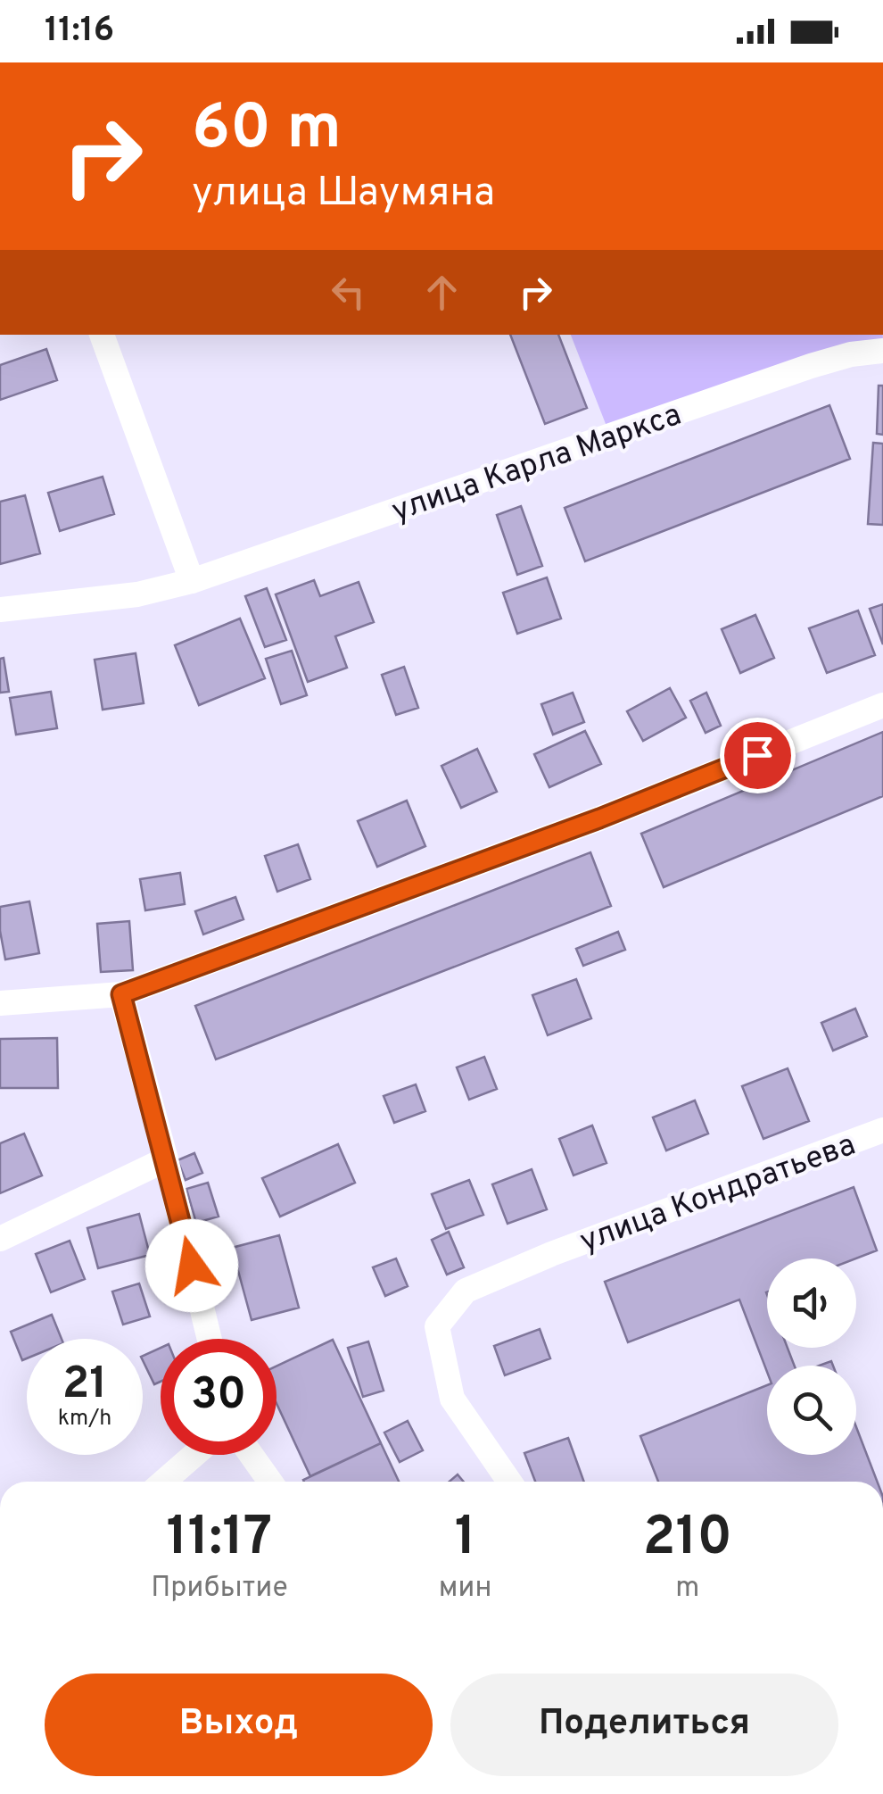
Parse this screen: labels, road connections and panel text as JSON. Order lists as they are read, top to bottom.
{
  "streets": {
    "street": ["улица Карла Маркса", "улица Кондратьева"]
  },
  "page": {
    "status": "11:16",
    "turn": ["60 m", "улица Шаумяна"],
    "speed": "21 km/h",
    "limit": "30",
    "eta": [
      "11:17",
      "Прибытие",
      "1",
      "мин",
      "210",
      "m"
    ],
    "buttons": ["Выход", "Поделиться"]
  }
}
